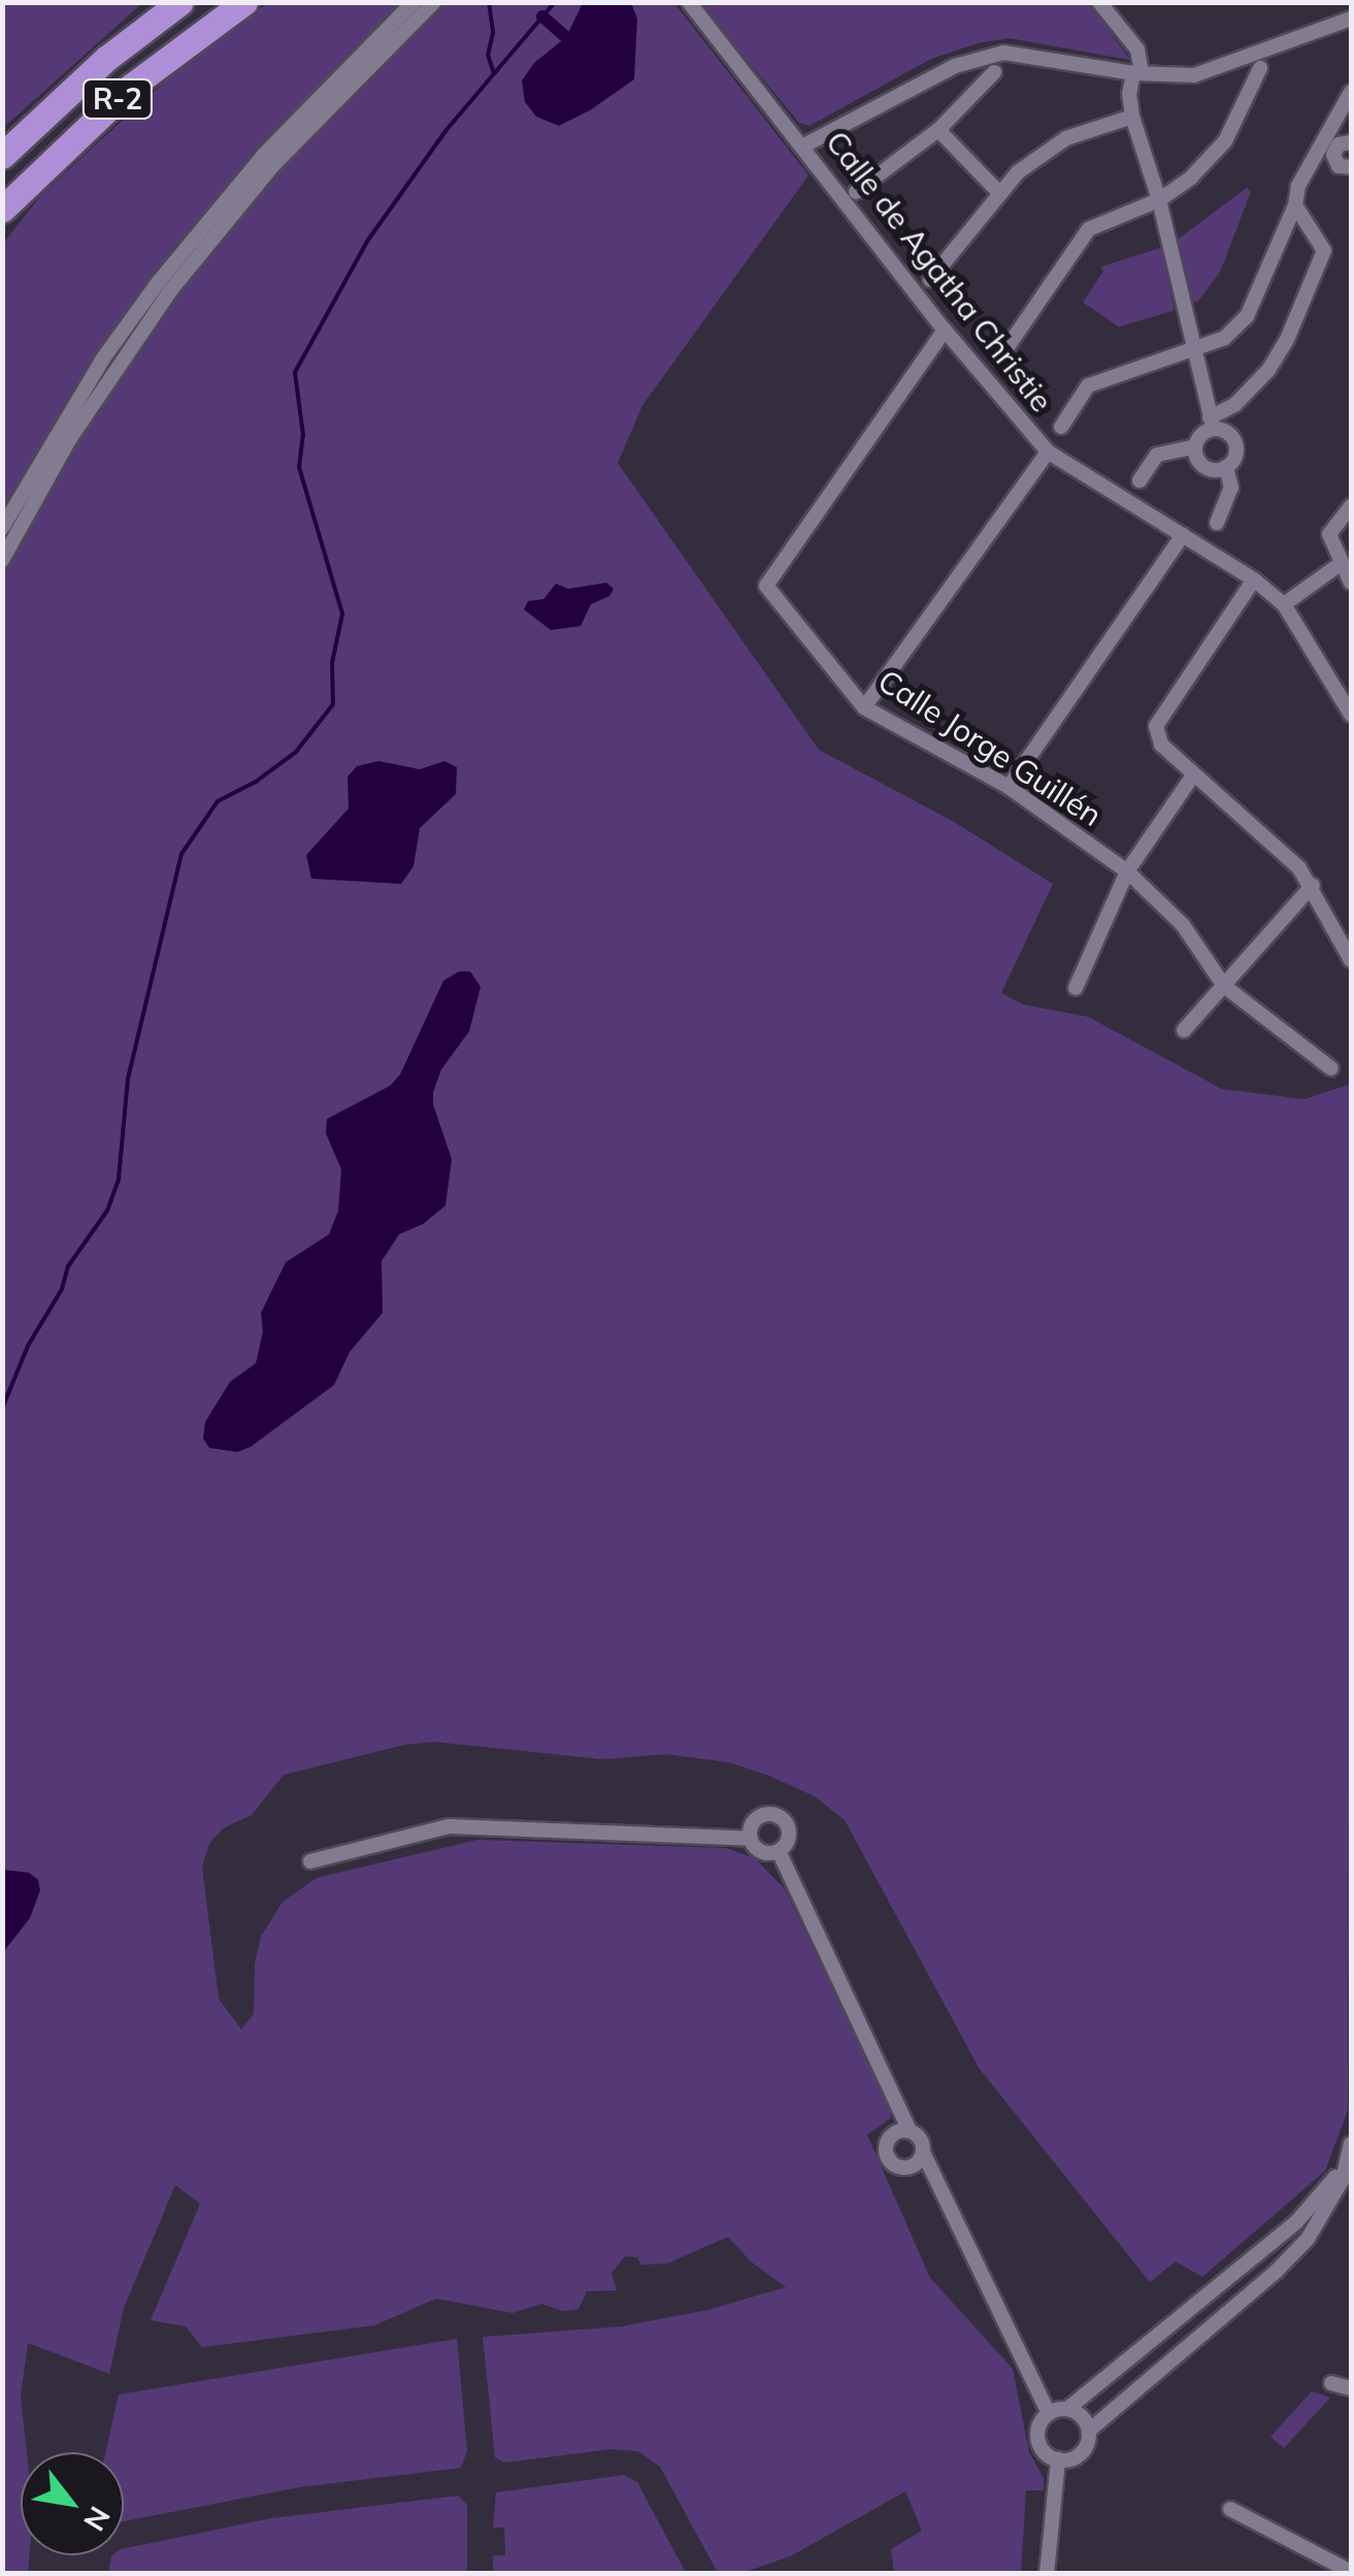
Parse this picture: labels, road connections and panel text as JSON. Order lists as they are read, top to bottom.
{
  "streets": {
    "highway": ["R-2"],
    "street": ["Calle de Agatha Christie", "Calle Jorge Guillén"]
  },
  "crossings": [
    ["Calle de Agatha Christie", "Calle Jorge Guillén"]
  ],
  "north": "bottom right"
}
